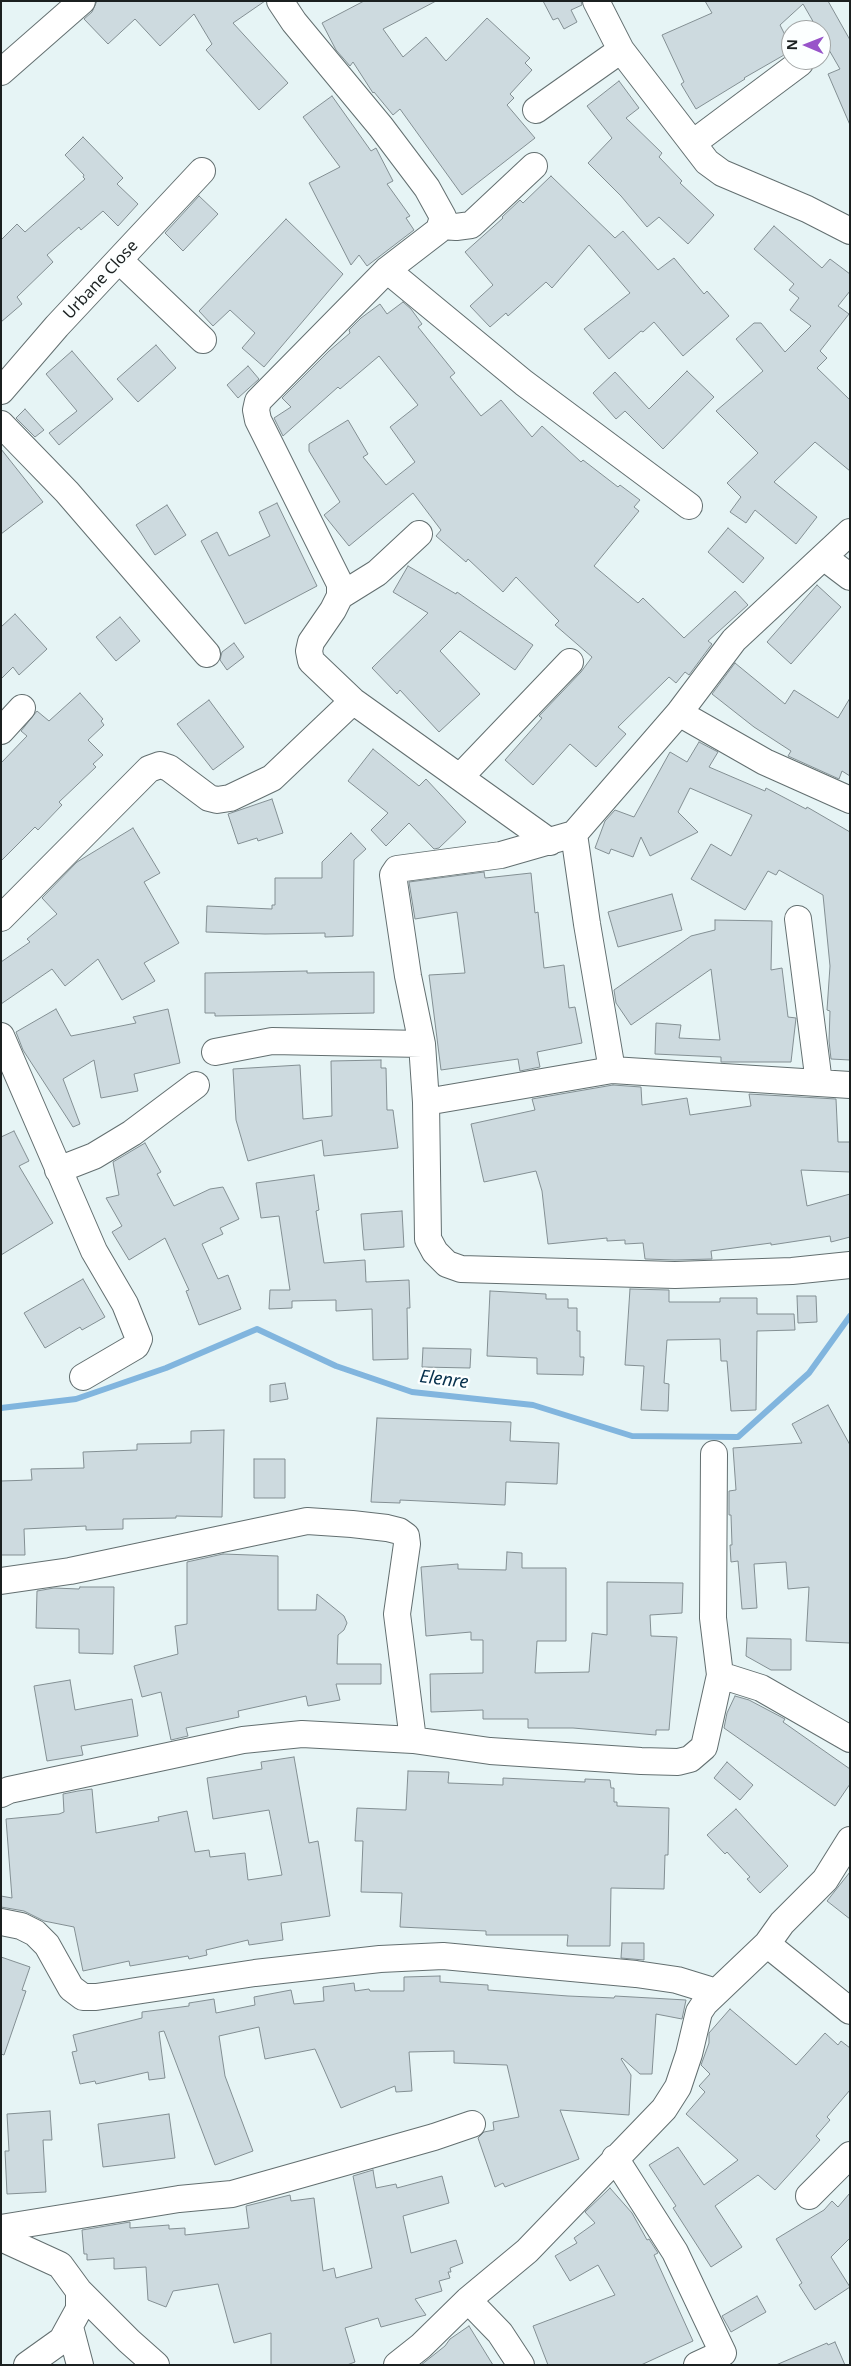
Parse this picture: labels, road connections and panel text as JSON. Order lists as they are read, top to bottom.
{
  "streets": {
    "street": ["Urbane Close"]
  },
  "water": ["Elenre"],
  "north": "left"
}
